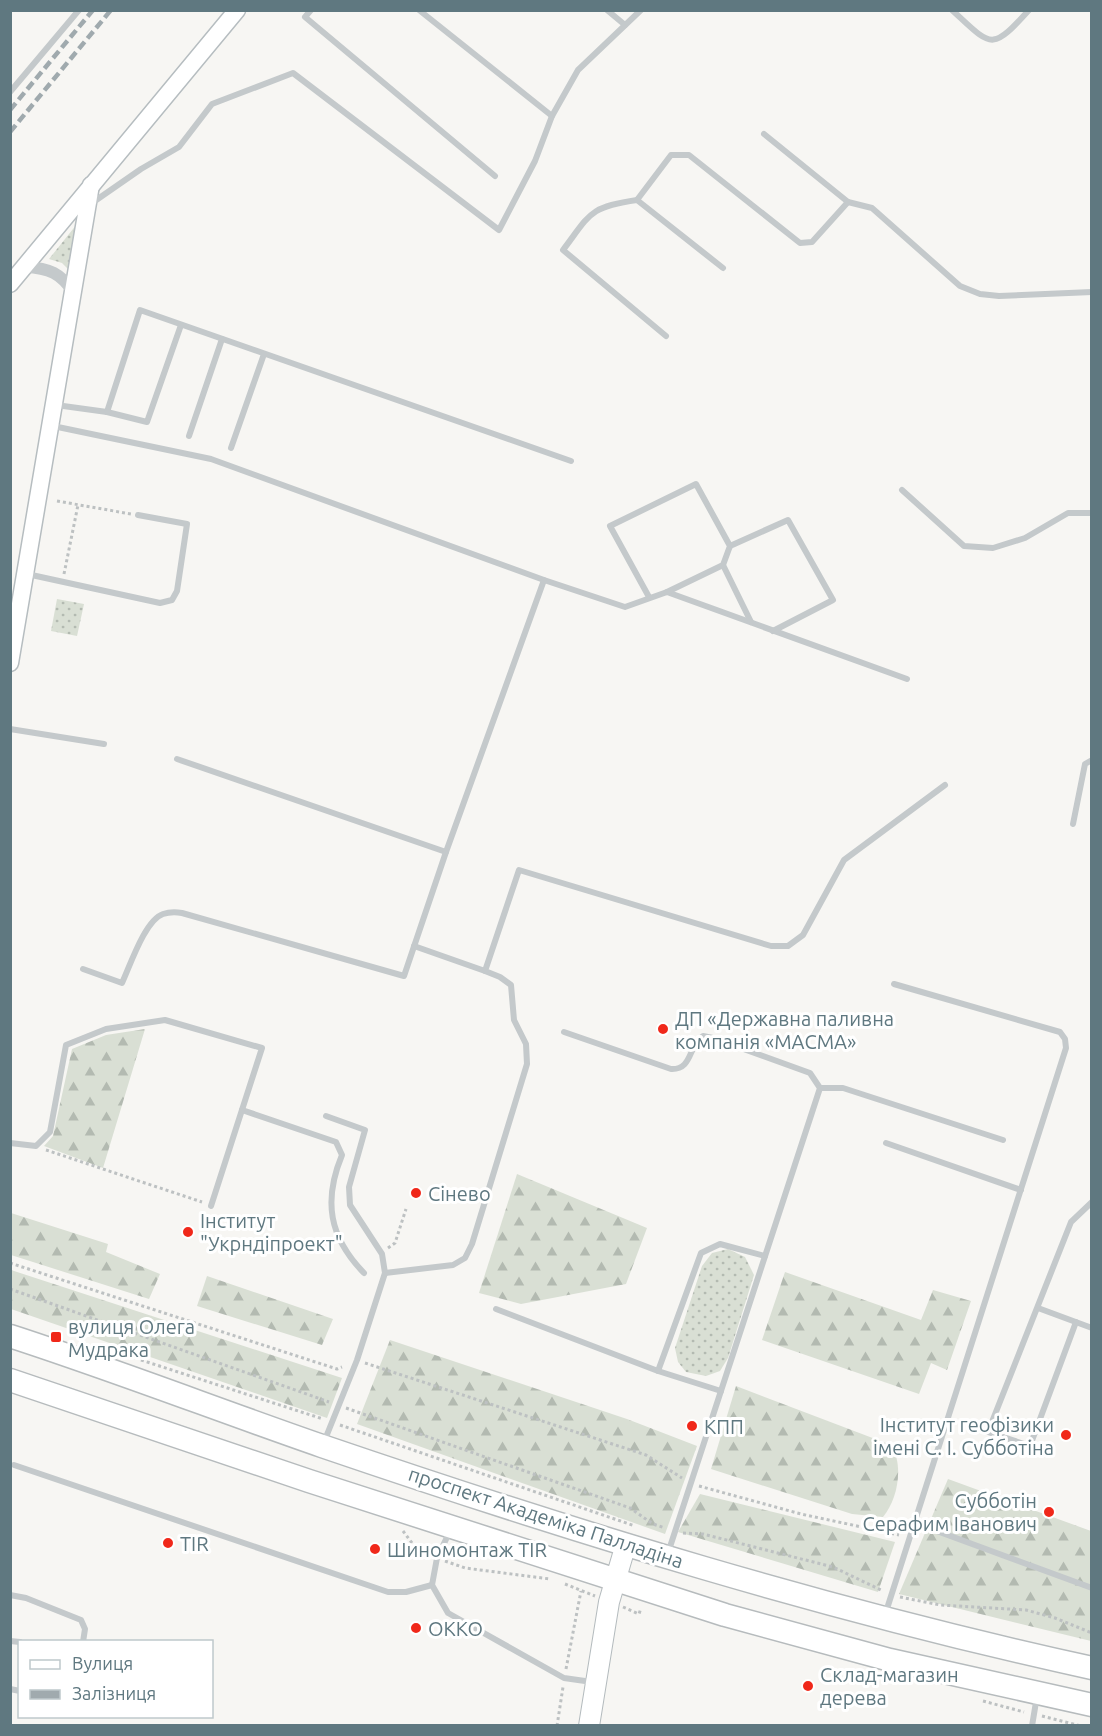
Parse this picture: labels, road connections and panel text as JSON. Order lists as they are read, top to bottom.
{
  "streets": {
    "highway": ["проспект Академіка Палладіна"]
  },
  "places": {
    "other": [
      "ДП «Державна паливна компанія «МАСМА»",
      "Сінево",
      "Інститут \"Укрндіпроект\"",
      "КПП",
      "Інститут геофізики імені С. І. Субботіна",
      "Субботін Серафим Іванович",
      "TIR",
      "Шиномонтаж TIR",
      "ОККО",
      "Склад-магазин дерева"
    ],
    "transit": ["вулиця Олега Мудрака"]
  },
  "legend": ["Вулиця", "Залізниця"]
}
